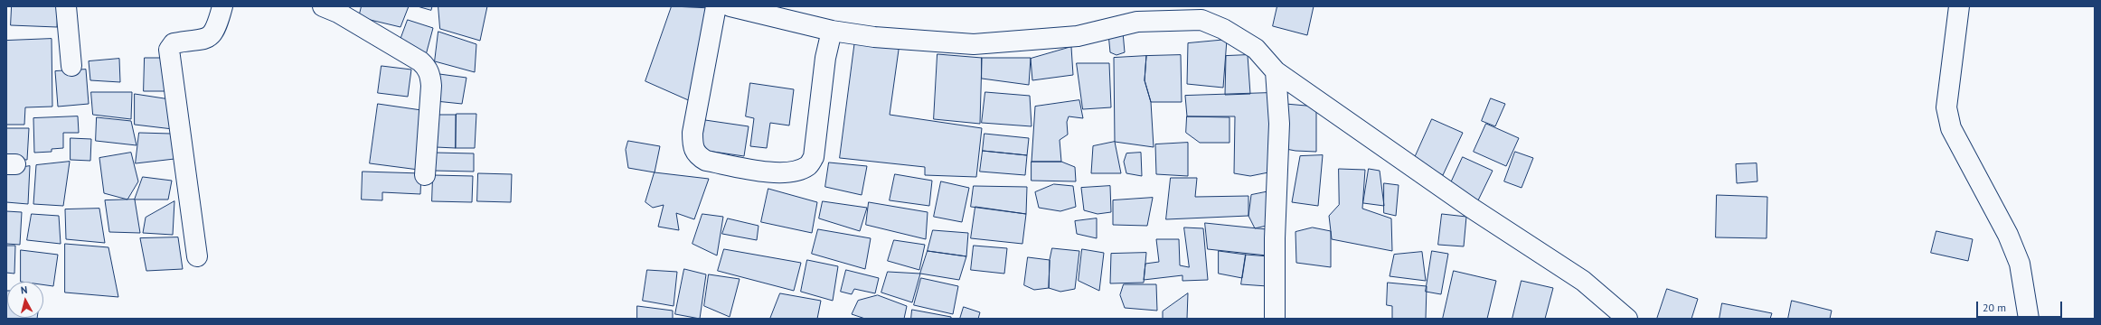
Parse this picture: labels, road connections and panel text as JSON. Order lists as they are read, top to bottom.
{
  "scale_bar": "20 m",
  "north": "top"
}
